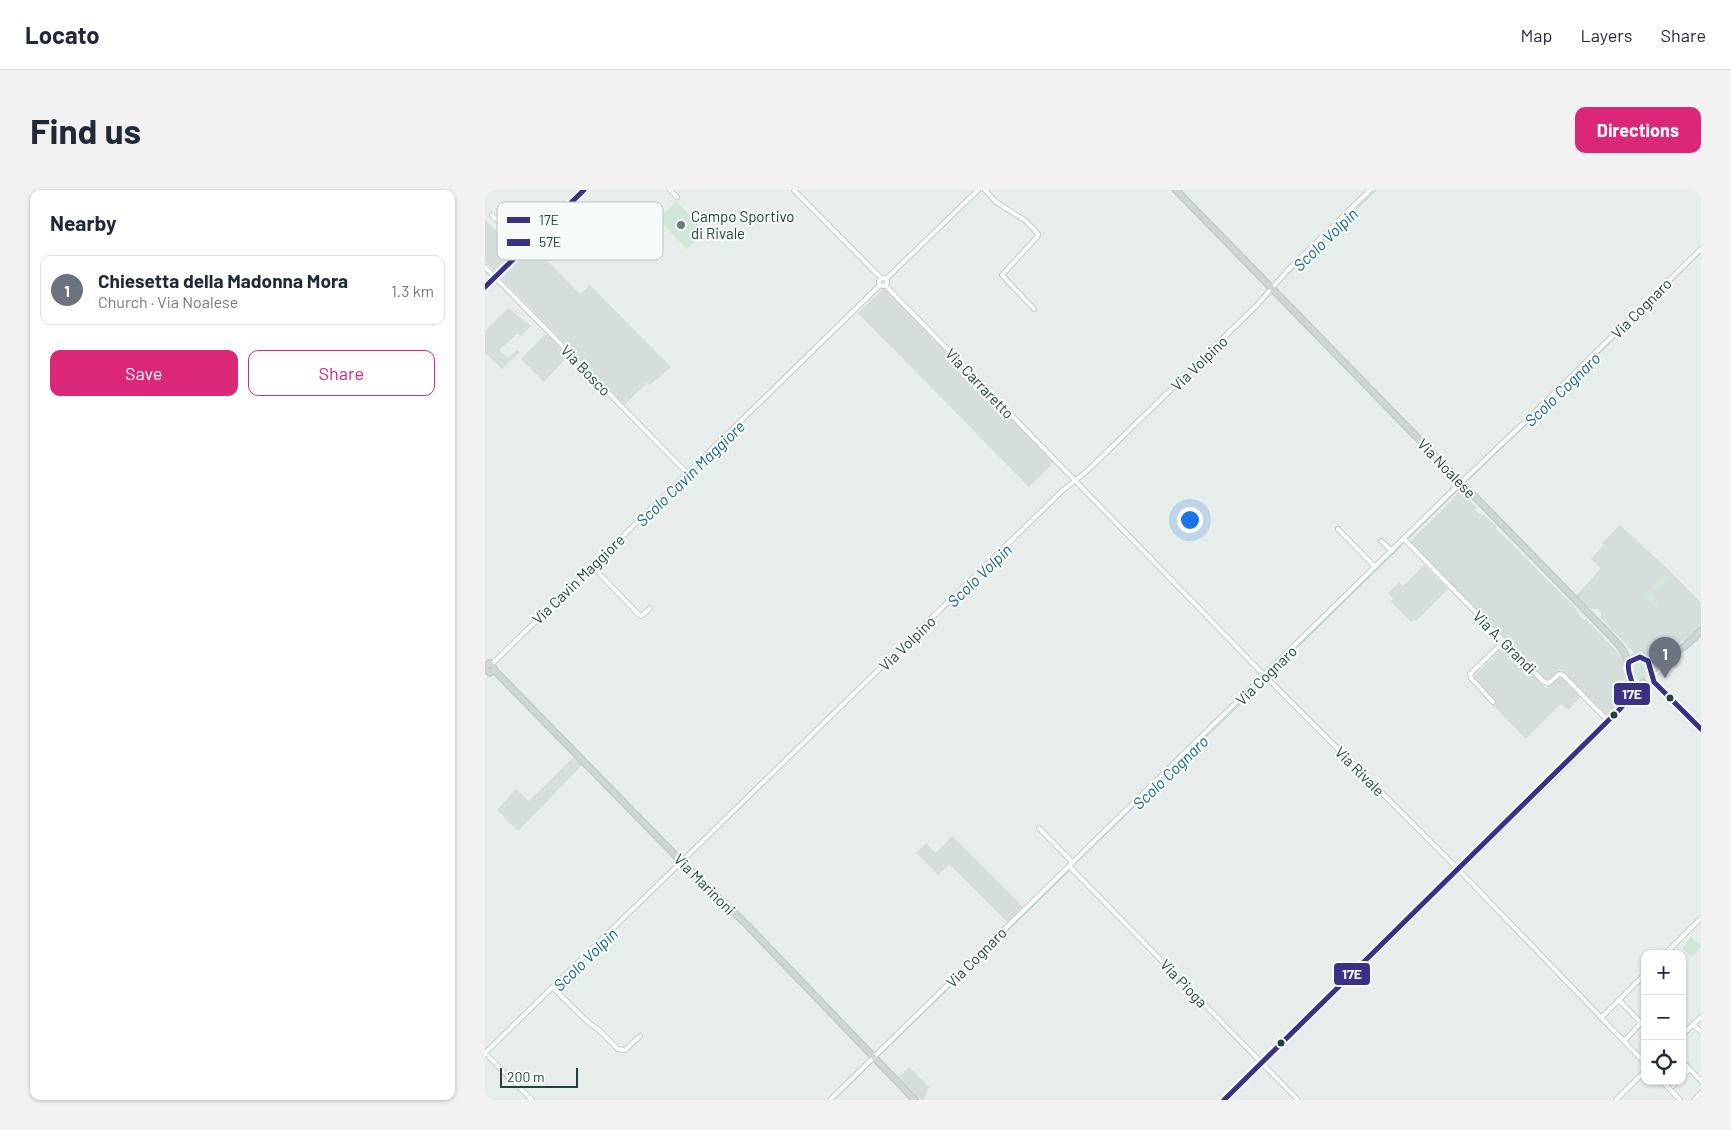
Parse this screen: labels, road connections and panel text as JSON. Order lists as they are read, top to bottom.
{
  "streets": {
    "main road": ["Via Noalese", "Via Marinoni"],
    "street": [
      "Via Cognaro",
      "Via Volpino",
      "Via Bosco",
      "Via Carraretto",
      "Via Cavin Maggiore",
      "Via A. Grandi",
      "Via Rivale",
      "Via Pioga"
    ]
  },
  "crossings": [
    ["Via Cognaro", "Via Noalese"],
    ["Via Cognaro", "Via A. Grandi"],
    ["Via Cognaro", "Via Rivale"],
    ["Via Cognaro", "Via Marinoni"],
    ["Via Cognaro", "Via Pioga"],
    ["Via Volpino", "Via Carraretto"],
    ["Via Volpino", "Via Noalese"],
    ["Via Volpino", "Via Rivale"],
    ["Via Volpino", "Via Marinoni"],
    ["Via Bosco", "Via Cavin Maggiore"],
    ["Via Carraretto", "Via Cavin Maggiore"],
    ["Via Carraretto", "Via Rivale"],
    ["Via Cavin Maggiore", "Via Marinoni"]
  ],
  "water": ["Scolo Volpin", "Scolo Cognaro", "Scolo Cavin Maggiore"],
  "places": ["Campo Sportivo di Rivale"],
  "lines": ["transit line 57E", "transit line 17E"],
  "legend": ["17E", "57E"],
  "scale_bar": "200 m",
  "page": {
    "header": "Locato",
    "nav": ["Map", "Layers", "Share"],
    "buttons": [
      "Directions",
      ["Save", "Share"]
    ],
    "title": "Find us",
    "heading": "Nearby",
    "list": [
      {
        "mark": "1",
        "name": "Chiesetta della Madonna Mora",
        "note": "Church · Via Noalese",
        "value": "1.3 km"
      }
    ],
    "pins": "1",
    "map_buttons": ["+", "−"],
    "scale": "200 m"
  }
}
